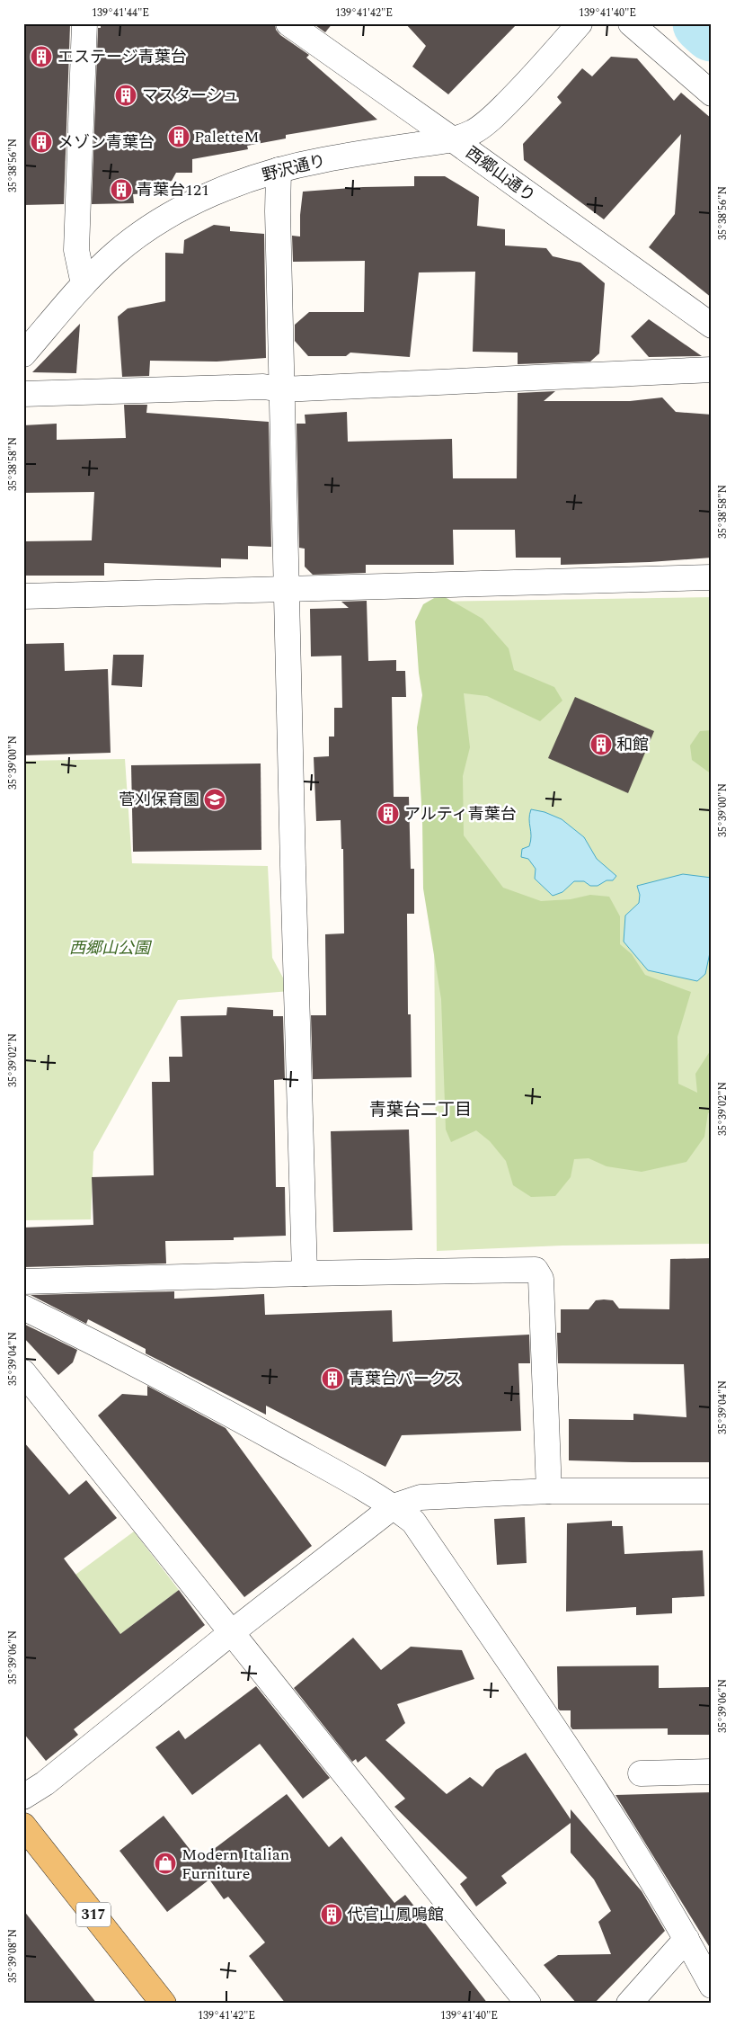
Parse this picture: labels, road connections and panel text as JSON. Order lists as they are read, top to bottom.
{
  "streets": {
    "main road": ["317"],
    "street": ["野沢通り", "西郷山通り"]
  },
  "crossings": [
    ["野沢通り", "西郷山通り"]
  ],
  "districts": ["青葉台二丁目"],
  "parks": ["西郷山公園"],
  "places": {
    "building": [
      "エステージ青葉台",
      "マスターシュ",
      "PaletteM",
      "メゾン青葉台",
      "青葉台121",
      "和館",
      "アルティ青葉台",
      "青葉台パークス",
      "代官山鳳鳴館"
    ],
    "school or university": ["菅刈保育園"],
    "shop": ["Modern Italian Furniture"]
  },
  "coordinates": [
    "139°41'44\"E",
    "139°41'42\"E",
    "139°41'40\"E",
    "35°38'56\"N",
    "35°38'58\"N",
    "35°39'00\"N",
    "35°39'02\"N",
    "35°39'04\"N",
    "35°39'06\"N",
    "35°39'08\"N"
  ]
}
